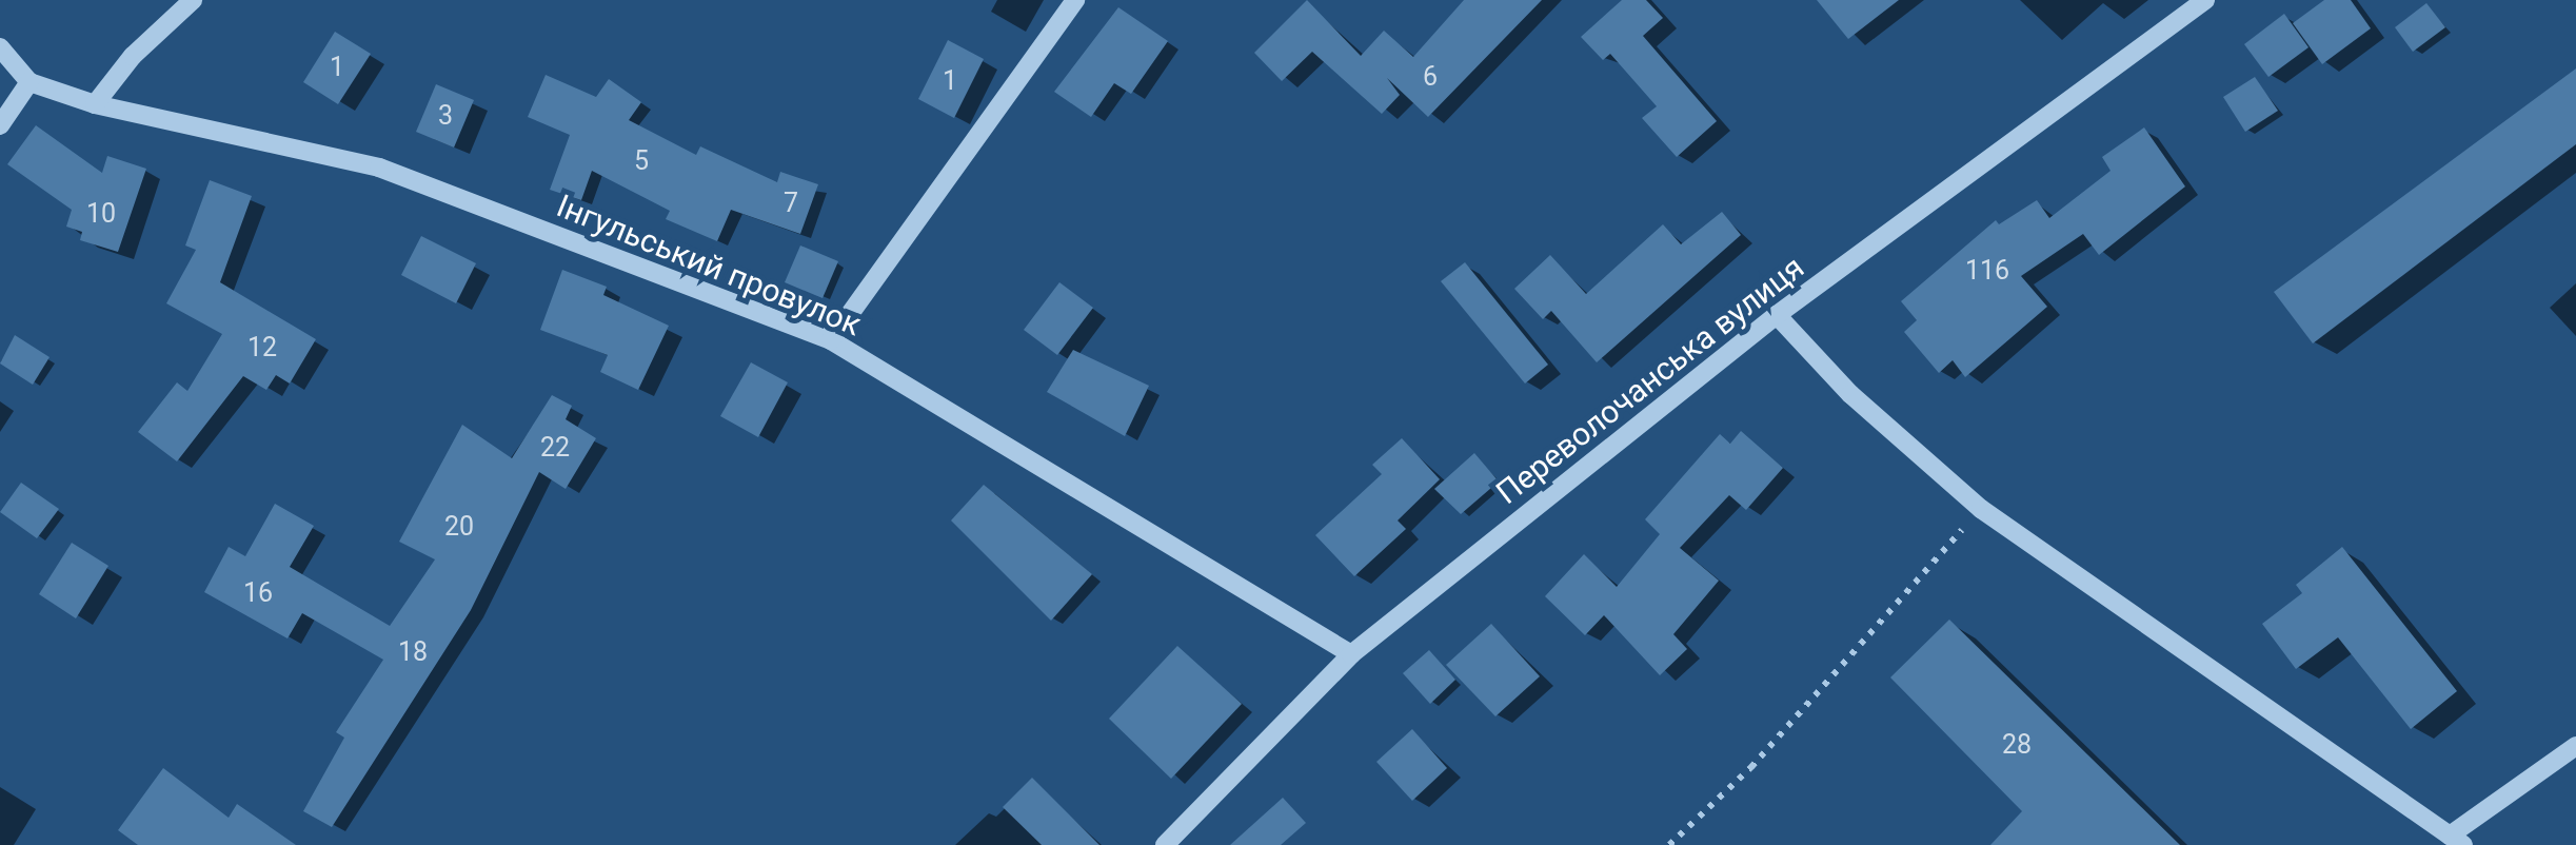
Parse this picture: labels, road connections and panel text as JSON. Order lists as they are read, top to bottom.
{
  "streets": {
    "street": ["Інгульський провулок", "Переволочанська вулиця"]
  },
  "crossings": [
    ["Інгульський провулок", "Переволочанська вулиця"]
  ],
  "house_numbers": [
    "1",
    "6",
    "1",
    "3",
    "5",
    "7",
    "10",
    "116",
    "12",
    "22",
    "20",
    "16",
    "18",
    "28"
  ]
}
